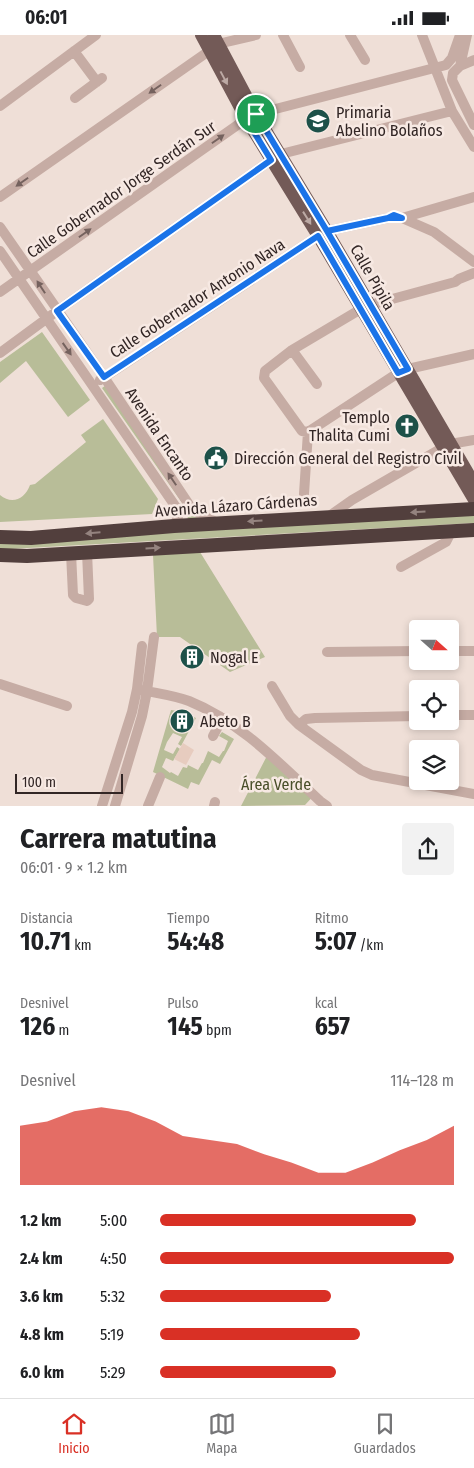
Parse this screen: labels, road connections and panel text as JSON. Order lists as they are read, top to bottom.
{
  "streets": {
    "highway": ["Avenida Lázaro Cárdenas"],
    "main road": ["Calle Pípila"],
    "street": ["Calle Gobernador Jorge Serdán Sur", "Calle Gobernador Antonio Nava", "Avenida Encanto"]
  },
  "crossings": [
    ["Calle Gobernador Jorge Serdán Sur", "Calle Pípila"],
    ["Calle Gobernador Jorge Serdán Sur", "Avenida Encanto"],
    ["Calle Pípila", "Calle Gobernador Antonio Nava"],
    ["Calle Pípila", "Avenida Lázaro Cárdenas"],
    ["Calle Gobernador Antonio Nava", "Avenida Encanto"],
    ["Avenida Encanto", "Avenida Lázaro Cárdenas"]
  ],
  "parks": ["Área Verde"],
  "places": {
    "school or university": ["Primaria Abelino Bolaños"],
    "church": ["Templo Thalita Cumi"],
    "public building": ["Dirección General del Registro Civil"],
    "building": ["Nogal E", "Abeto B"]
  },
  "scale_bar": "100 m",
  "north": "right",
  "page": {
    "status": "06:01",
    "scale": "100 m",
    "heading": ["Carrera matutina", "06:01 · 9 × 1.2 km"],
    "stats": [
      ["Distancia", "10.71 km"],
      ["Tiempo", "54:48"],
      ["Ritmo", "5:07 /km"],
      ["Desnivel", "126 m"],
      ["Pulso", "145 bpm"],
      ["kcal", "657"]
    ],
    "chart": ["Desnivel", "114–128 m"],
    "list": [
      {
        "name": "1.2 km",
        "note": "5:00"
      },
      {
        "name": "2.4 km",
        "note": "4:50"
      },
      {
        "name": "3.6 km",
        "note": "5:32"
      },
      {
        "name": "4.8 km",
        "note": "5:19"
      },
      {
        "name": "6.0 km",
        "note": "5:29"
      }
    ],
    "tabs": ["Inicio", "Mapa", "Guardados"]
  }
}
